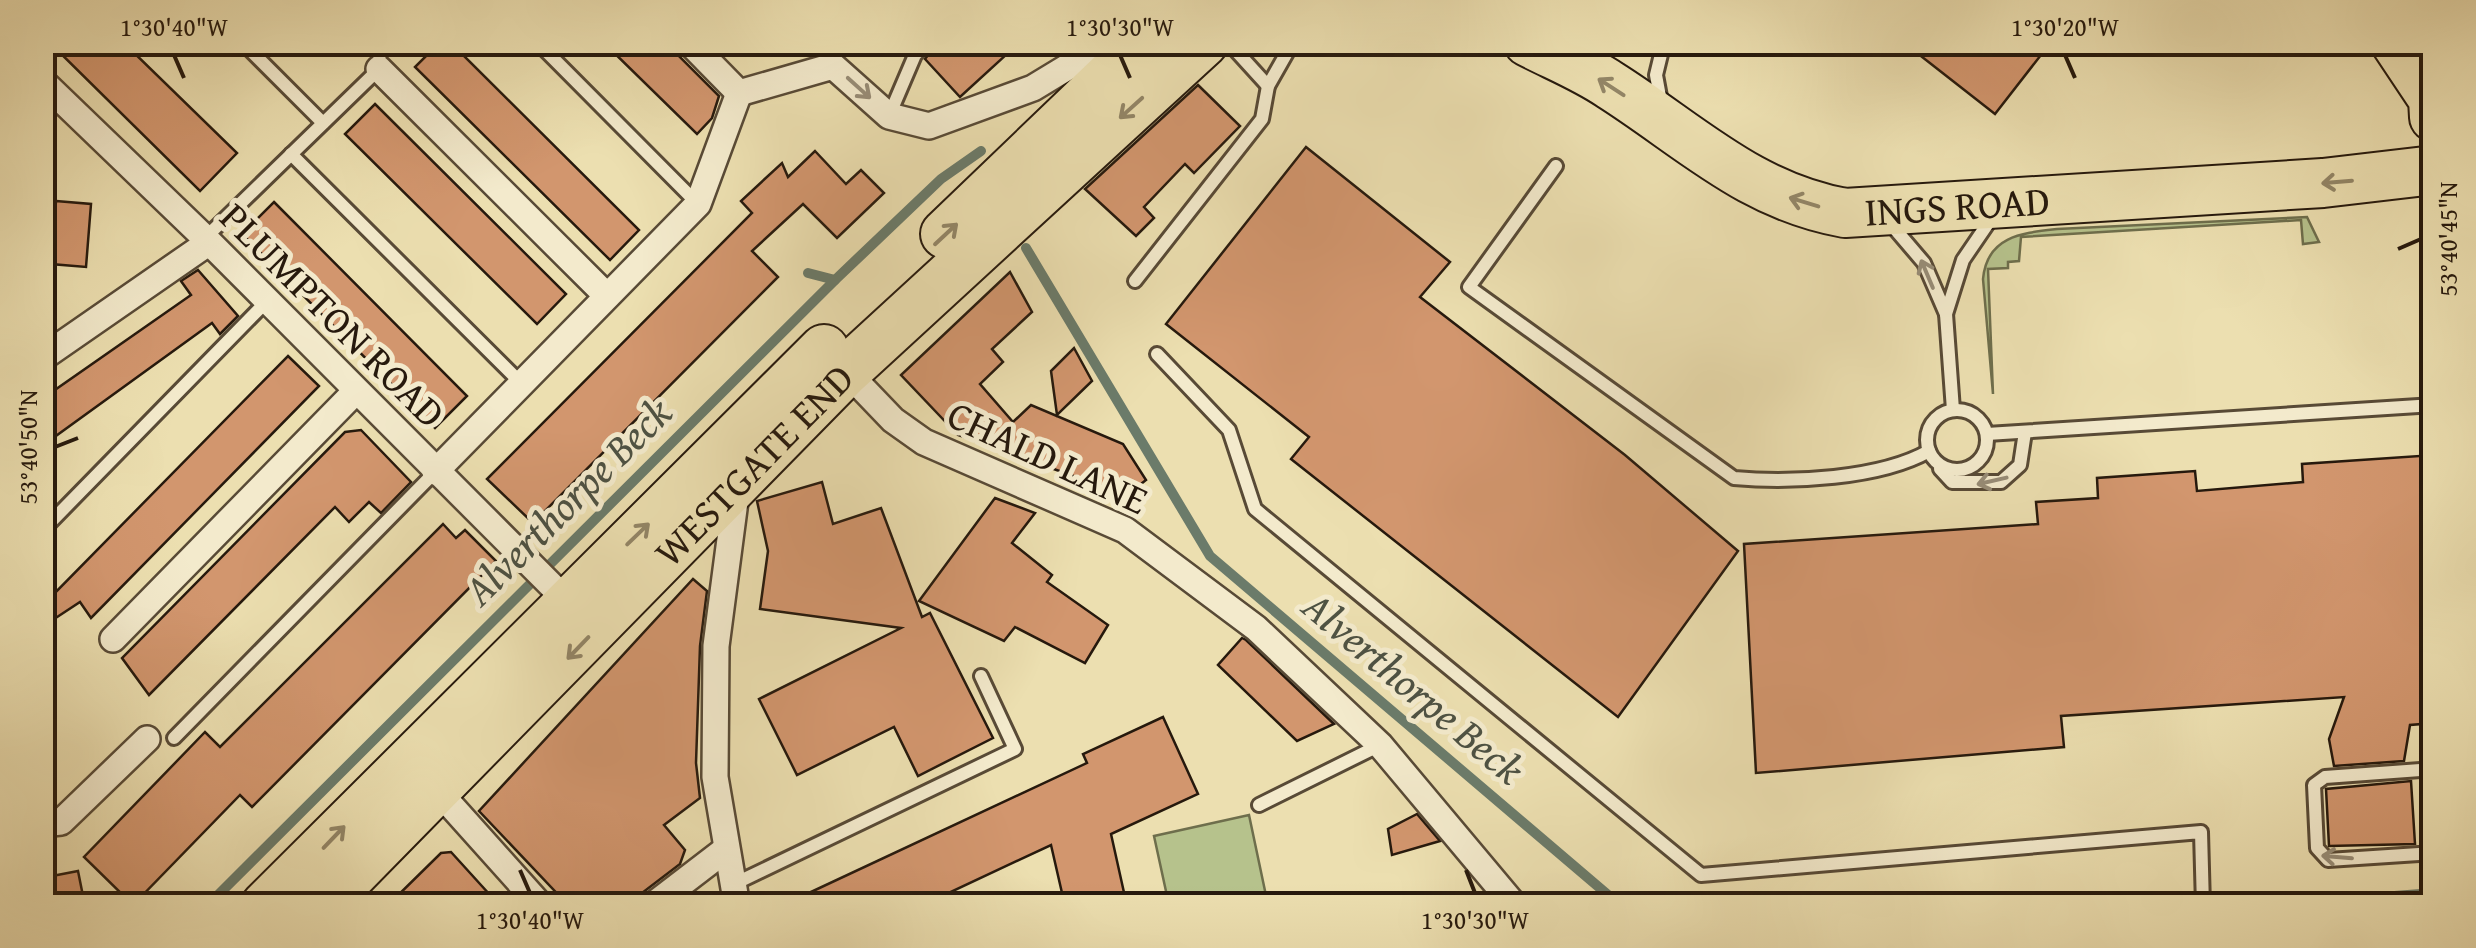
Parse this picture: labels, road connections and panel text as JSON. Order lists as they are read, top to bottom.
{
  "streets": {
    "highway": ["INGS ROAD", "WESTGATE END"],
    "street": ["PLUMPTON ROAD", "CHALD LANE"]
  },
  "crossings": [
    ["PLUMPTON ROAD", "WESTGATE END"],
    ["CHALD LANE", "WESTGATE END"]
  ],
  "one_way": ["INGS ROAD"],
  "water": ["Alverthorpe Beck"],
  "coordinates": [
    "1°30'40\"W",
    "1°30'30\"W",
    "1°30'20\"W",
    "53°40'45\"N",
    "53°40'50\"N"
  ]
}
